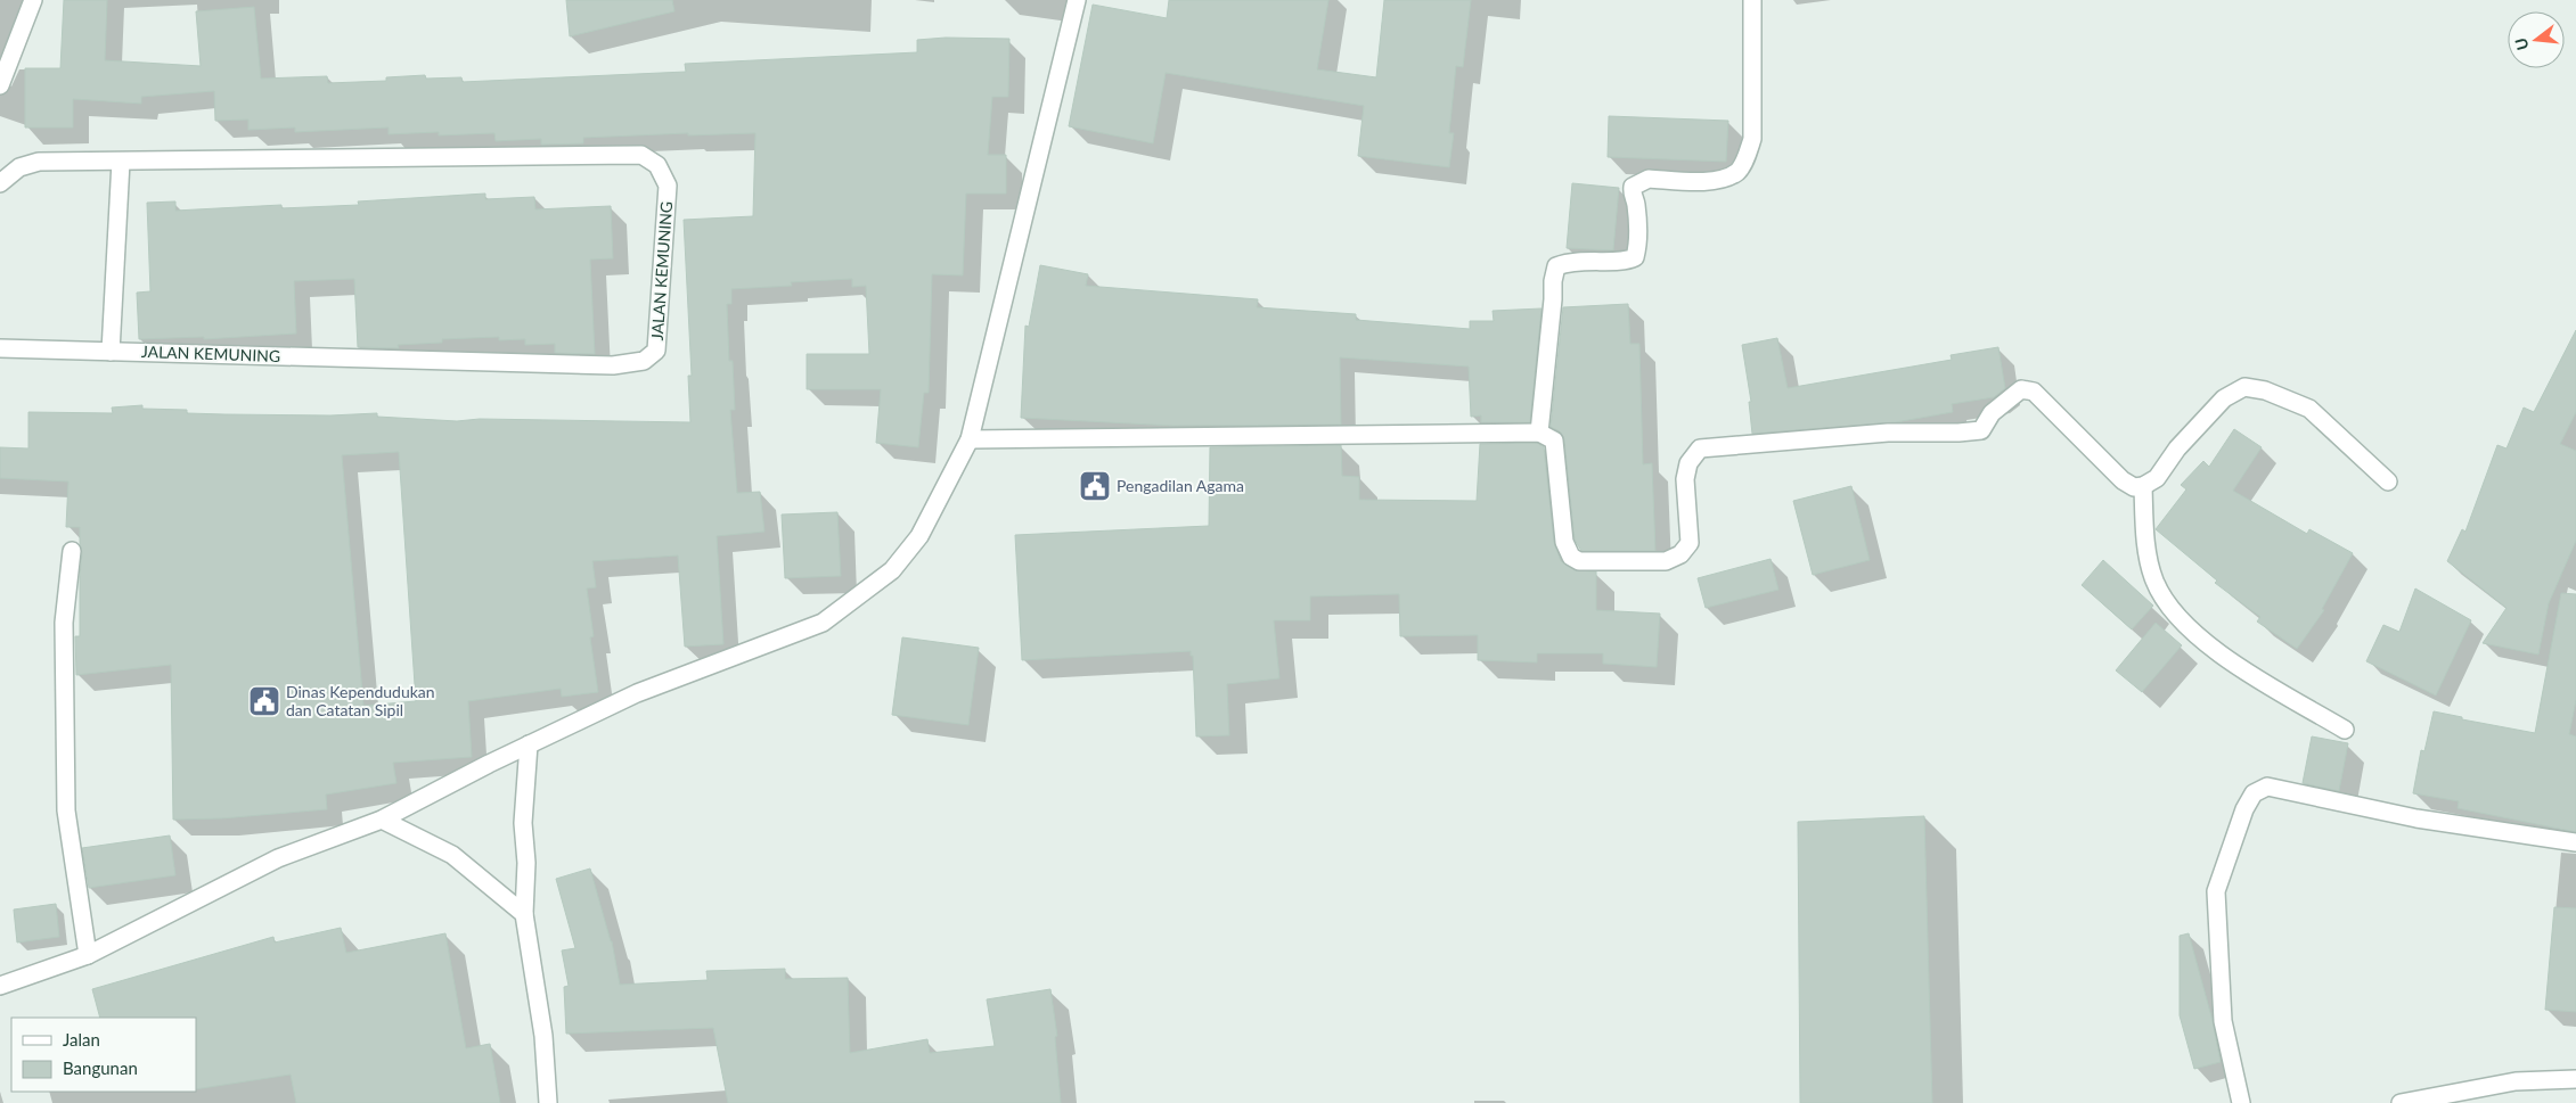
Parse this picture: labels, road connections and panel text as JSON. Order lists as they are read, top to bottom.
{
  "streets": {
    "street": ["JALAN KEMUNING"]
  },
  "places": {
    "public building": ["Pengadilan Agama", "Dinas Kependudukan dan Catatan Sipil"]
  },
  "legend": ["Jalan", "Bangunan"],
  "north": "left"
}
